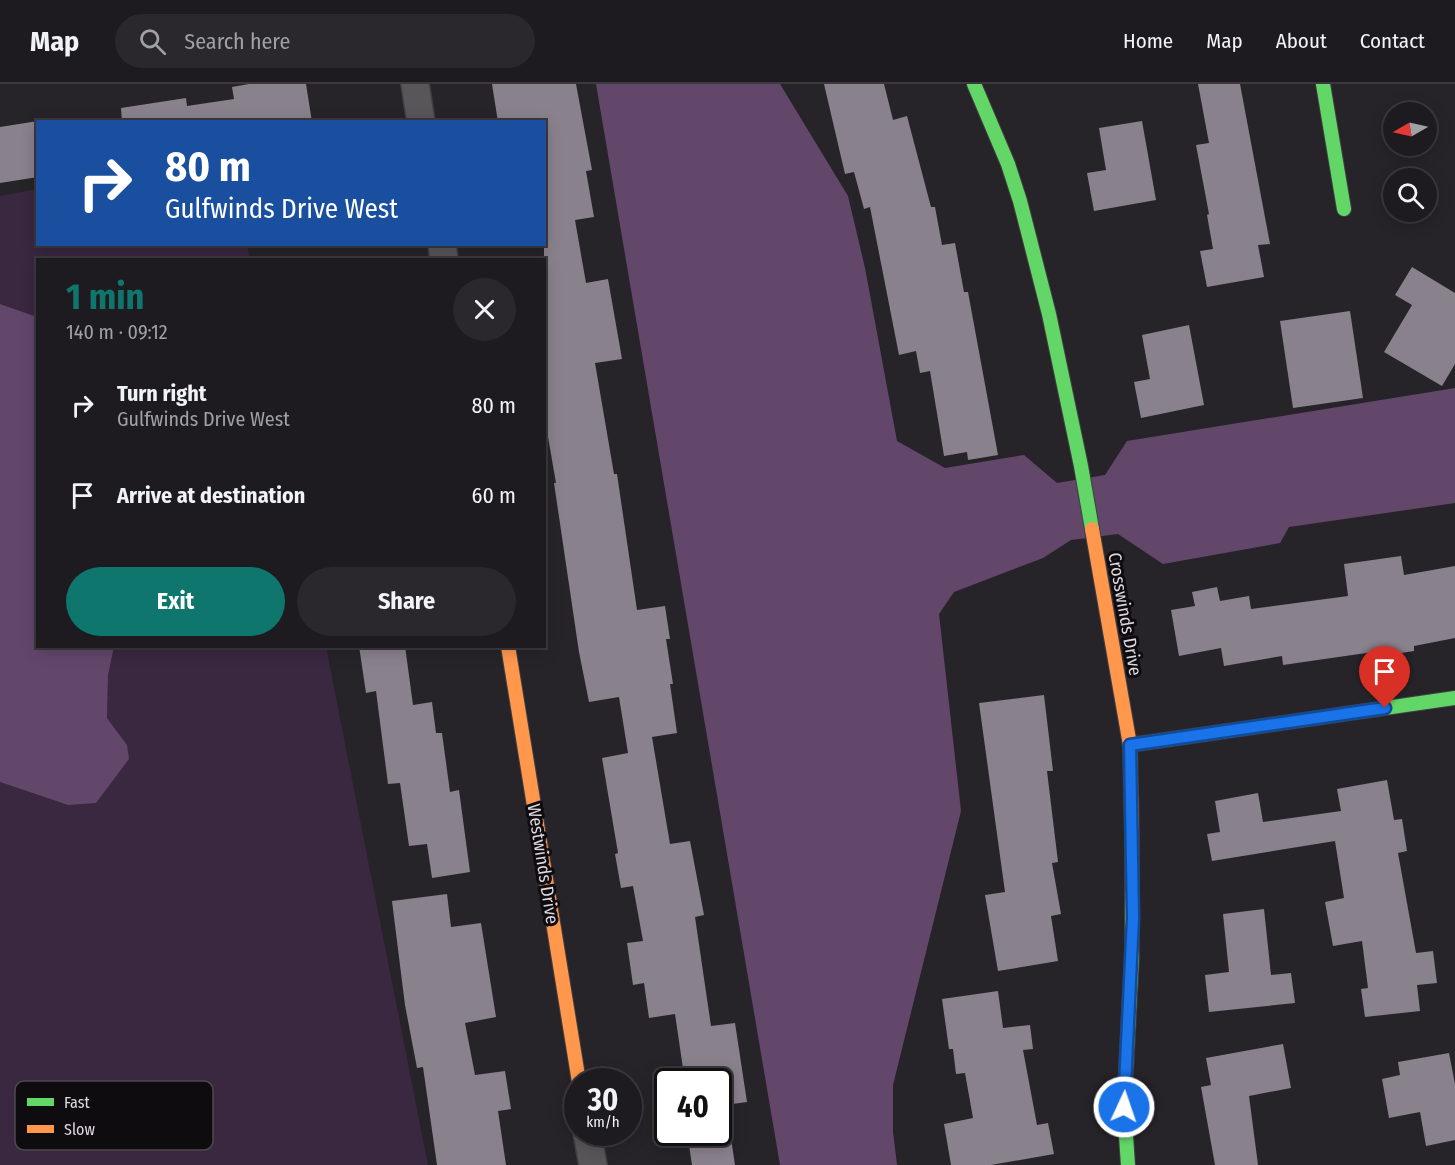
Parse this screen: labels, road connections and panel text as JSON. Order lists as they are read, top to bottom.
{
  "streets": {
    "street": ["Crosswinds Drive", "Westwinds Drive"]
  },
  "legend": ["Fast", "Slow"],
  "north": "left",
  "page": {
    "header": "Map",
    "search": "Search here",
    "nav": [
      "Home",
      "Map",
      "About",
      "Contact"
    ],
    "turn": ["80 m", "Gulfwinds Drive West"],
    "heading": ["1 min", "140 m · 09:12"],
    "list": [
      {
        "name": "Turn right",
        "note": "Gulfwinds Drive West",
        "value": "80 m"
      },
      {
        "name": "Arrive at destination",
        "value": "60 m"
      }
    ],
    "buttons": ["Exit", "Share"],
    "speed": "30 km/h",
    "limit": "40"
  }
}
